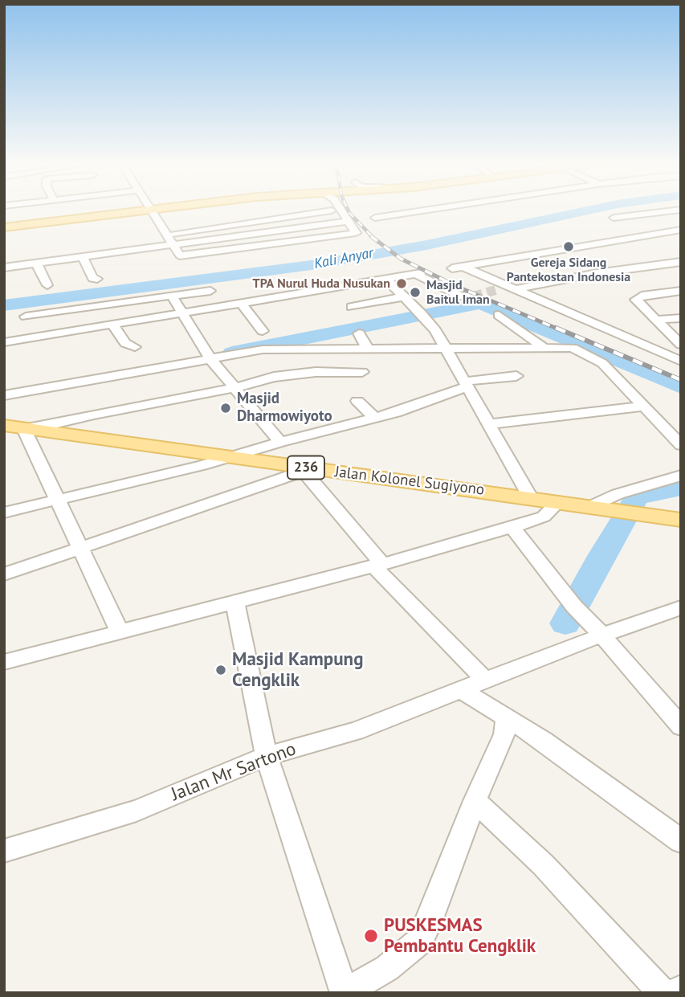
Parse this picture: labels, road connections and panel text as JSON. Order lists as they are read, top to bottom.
{
  "streets": {
    "main road": ["236", "Jalan Kolonel Sugiyono"],
    "street": ["Jalan Mr Sartono"]
  },
  "water": ["Kali Anyar"],
  "places": [
    "Gereja Sidang Pantekostan Indonesia",
    "TPA Nurul Huda Nusukan",
    "Masjid Baitul Iman",
    "Masjid Dharmowiyoto",
    "Masjid Kampung Cengklik",
    "PUSKESMAS Pembantu Cengklik"
  ]
}
